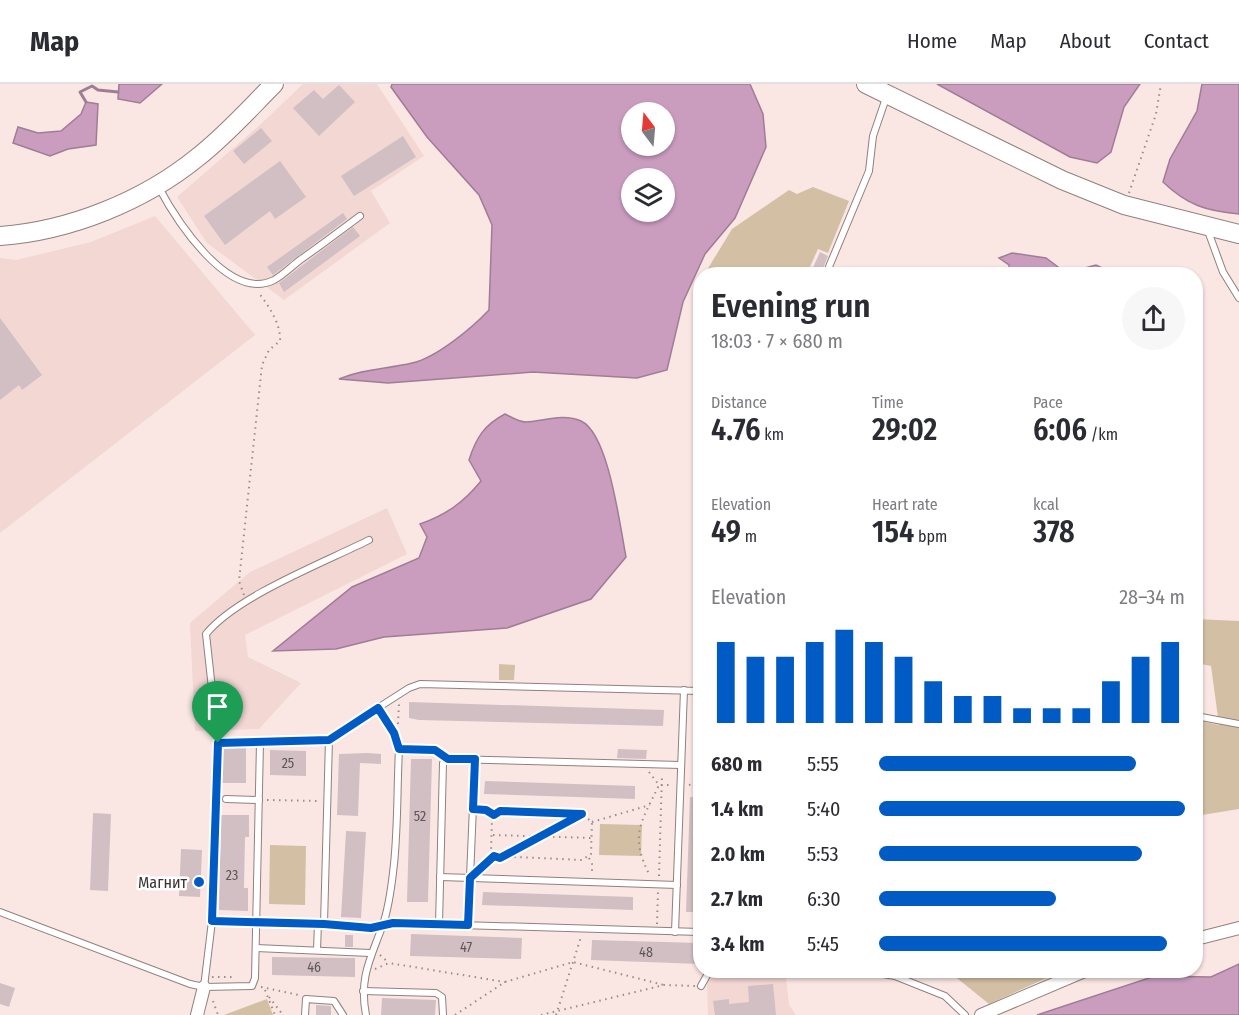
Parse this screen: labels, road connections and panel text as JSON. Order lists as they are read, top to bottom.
{
  "places": ["Магнит"],
  "house_numbers": [
    "25",
    "52",
    "23",
    "47",
    "48",
    "46"
  ],
  "north": "top",
  "page": {
    "header": "Map",
    "nav": [
      "Home",
      "Map",
      "About",
      "Contact"
    ],
    "heading": ["Evening run", "18:03 · 7 × 680 m"],
    "stats": [
      ["Distance", "4.76 km"],
      ["Time", "29:02"],
      ["Pace", "6:06 /km"],
      ["Elevation", "49 m"],
      ["Heart rate", "154 bpm"],
      ["kcal", "378"]
    ],
    "chart": ["Elevation", "28–34 m"],
    "list": [
      {
        "name": "680 m",
        "note": "5:55"
      },
      {
        "name": "1.4 km",
        "note": "5:40"
      },
      {
        "name": "2.0 km",
        "note": "5:53"
      },
      {
        "name": "2.7 km",
        "note": "6:30"
      },
      {
        "name": "3.4 km",
        "note": "5:45"
      }
    ]
  }
}
